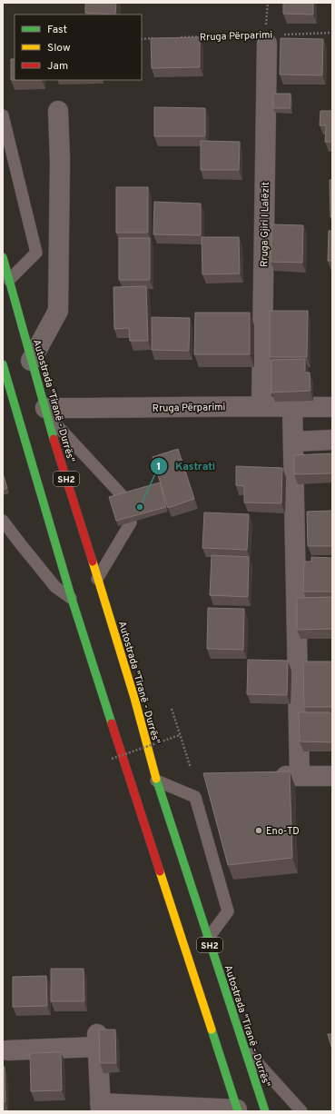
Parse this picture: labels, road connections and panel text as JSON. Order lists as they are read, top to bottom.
{
  "streets": {
    "highway": ["Autostrada \"Tiranë - Durrës\"", "SH2"],
    "street": ["Rruga Përparimi", "Rruga Gjiri I Lalëzit"]
  },
  "crossings": [
    ["Rruga Përparimi", "Rruga Gjiri I Lalëzit"],
    ["Rruga Përparimi", "Autostrada \"Tiranë - Durrës\""]
  ],
  "places": ["Kastrati", "Eno-TD"],
  "legend": ["Fast", "Slow", "Jam"]
}
